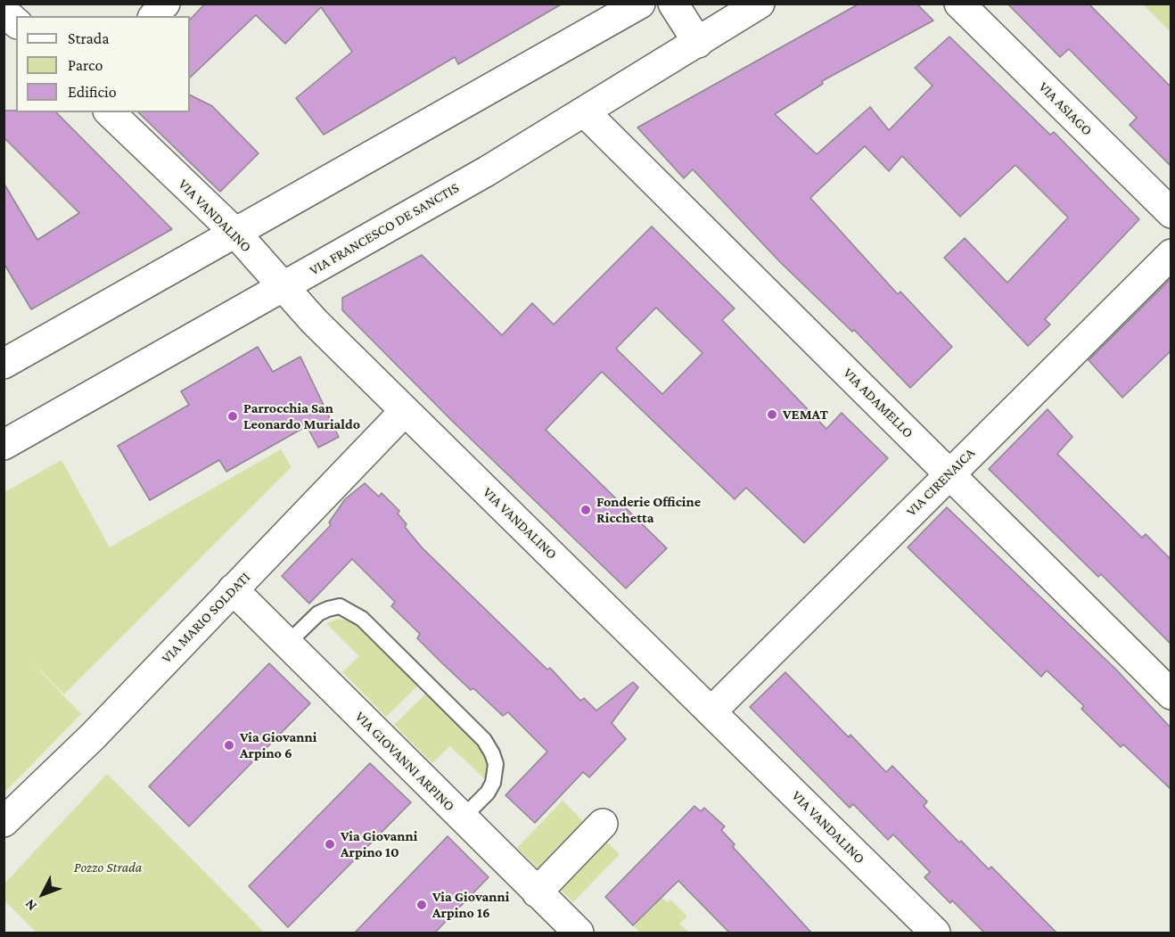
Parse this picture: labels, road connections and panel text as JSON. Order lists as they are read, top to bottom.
{
  "streets": {
    "street": [
      "VIA ASIAGO",
      "VIA VANDALINO",
      "VIA FRANCESCO DE SANCTIS",
      "VIA ADAMELLO",
      "VIA CIRENAICA",
      "VIA MARIO SOLDATI",
      "VIA GIOVANNI ARPINO"
    ]
  },
  "crossings": [
    ["VIA VANDALINO", "VIA FRANCESCO DE SANCTIS"],
    ["VIA VANDALINO", "VIA CIRENAICA"],
    ["VIA VANDALINO", "VIA MARIO SOLDATI"],
    ["VIA FRANCESCO DE SANCTIS", "VIA ADAMELLO"],
    ["VIA ADAMELLO", "VIA CIRENAICA"],
    ["VIA MARIO SOLDATI", "VIA GIOVANNI ARPINO"]
  ],
  "parks": ["Pozzo Strada"],
  "places": [
    "VEMAT",
    "Parrocchia San Leonardo Murialdo",
    "Fonderie Officine Ricchetta",
    "Via Giovanni Arpino 6",
    "Via Giovanni Arpino 10",
    "Via Giovanni Arpino 16"
  ],
  "legend": ["Strada", "Parco", "Edificio"],
  "north": "bottom left"
}
